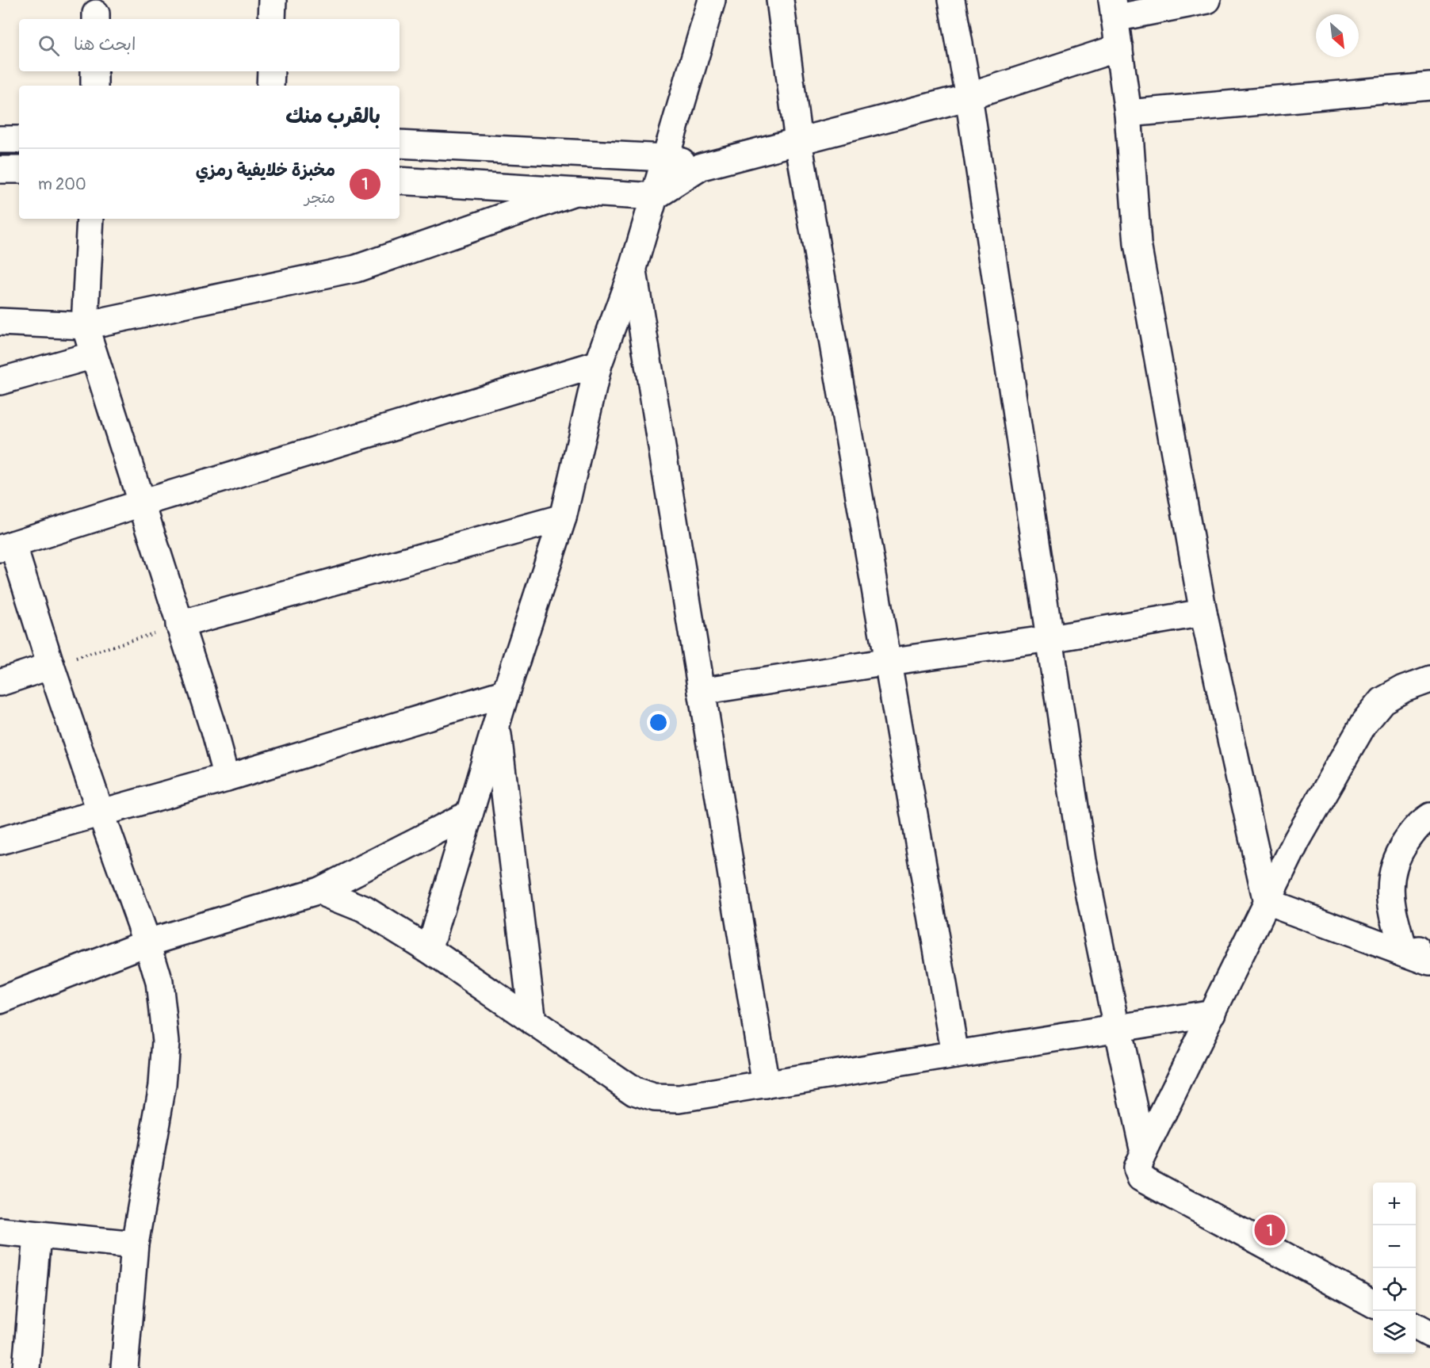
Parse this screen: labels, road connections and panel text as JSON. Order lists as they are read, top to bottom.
{
  "north": "bottom right",
  "page": {
    "search": "ابحث هنا",
    "heading": "بالقرب منك",
    "list": [
      {
        "mark": "1",
        "name": "مخبزة خلايفية رمزي",
        "note": "متجر",
        "value": "200 m"
      }
    ],
    "map_buttons": ["+", "−"],
    "pins": "1"
  }
}
